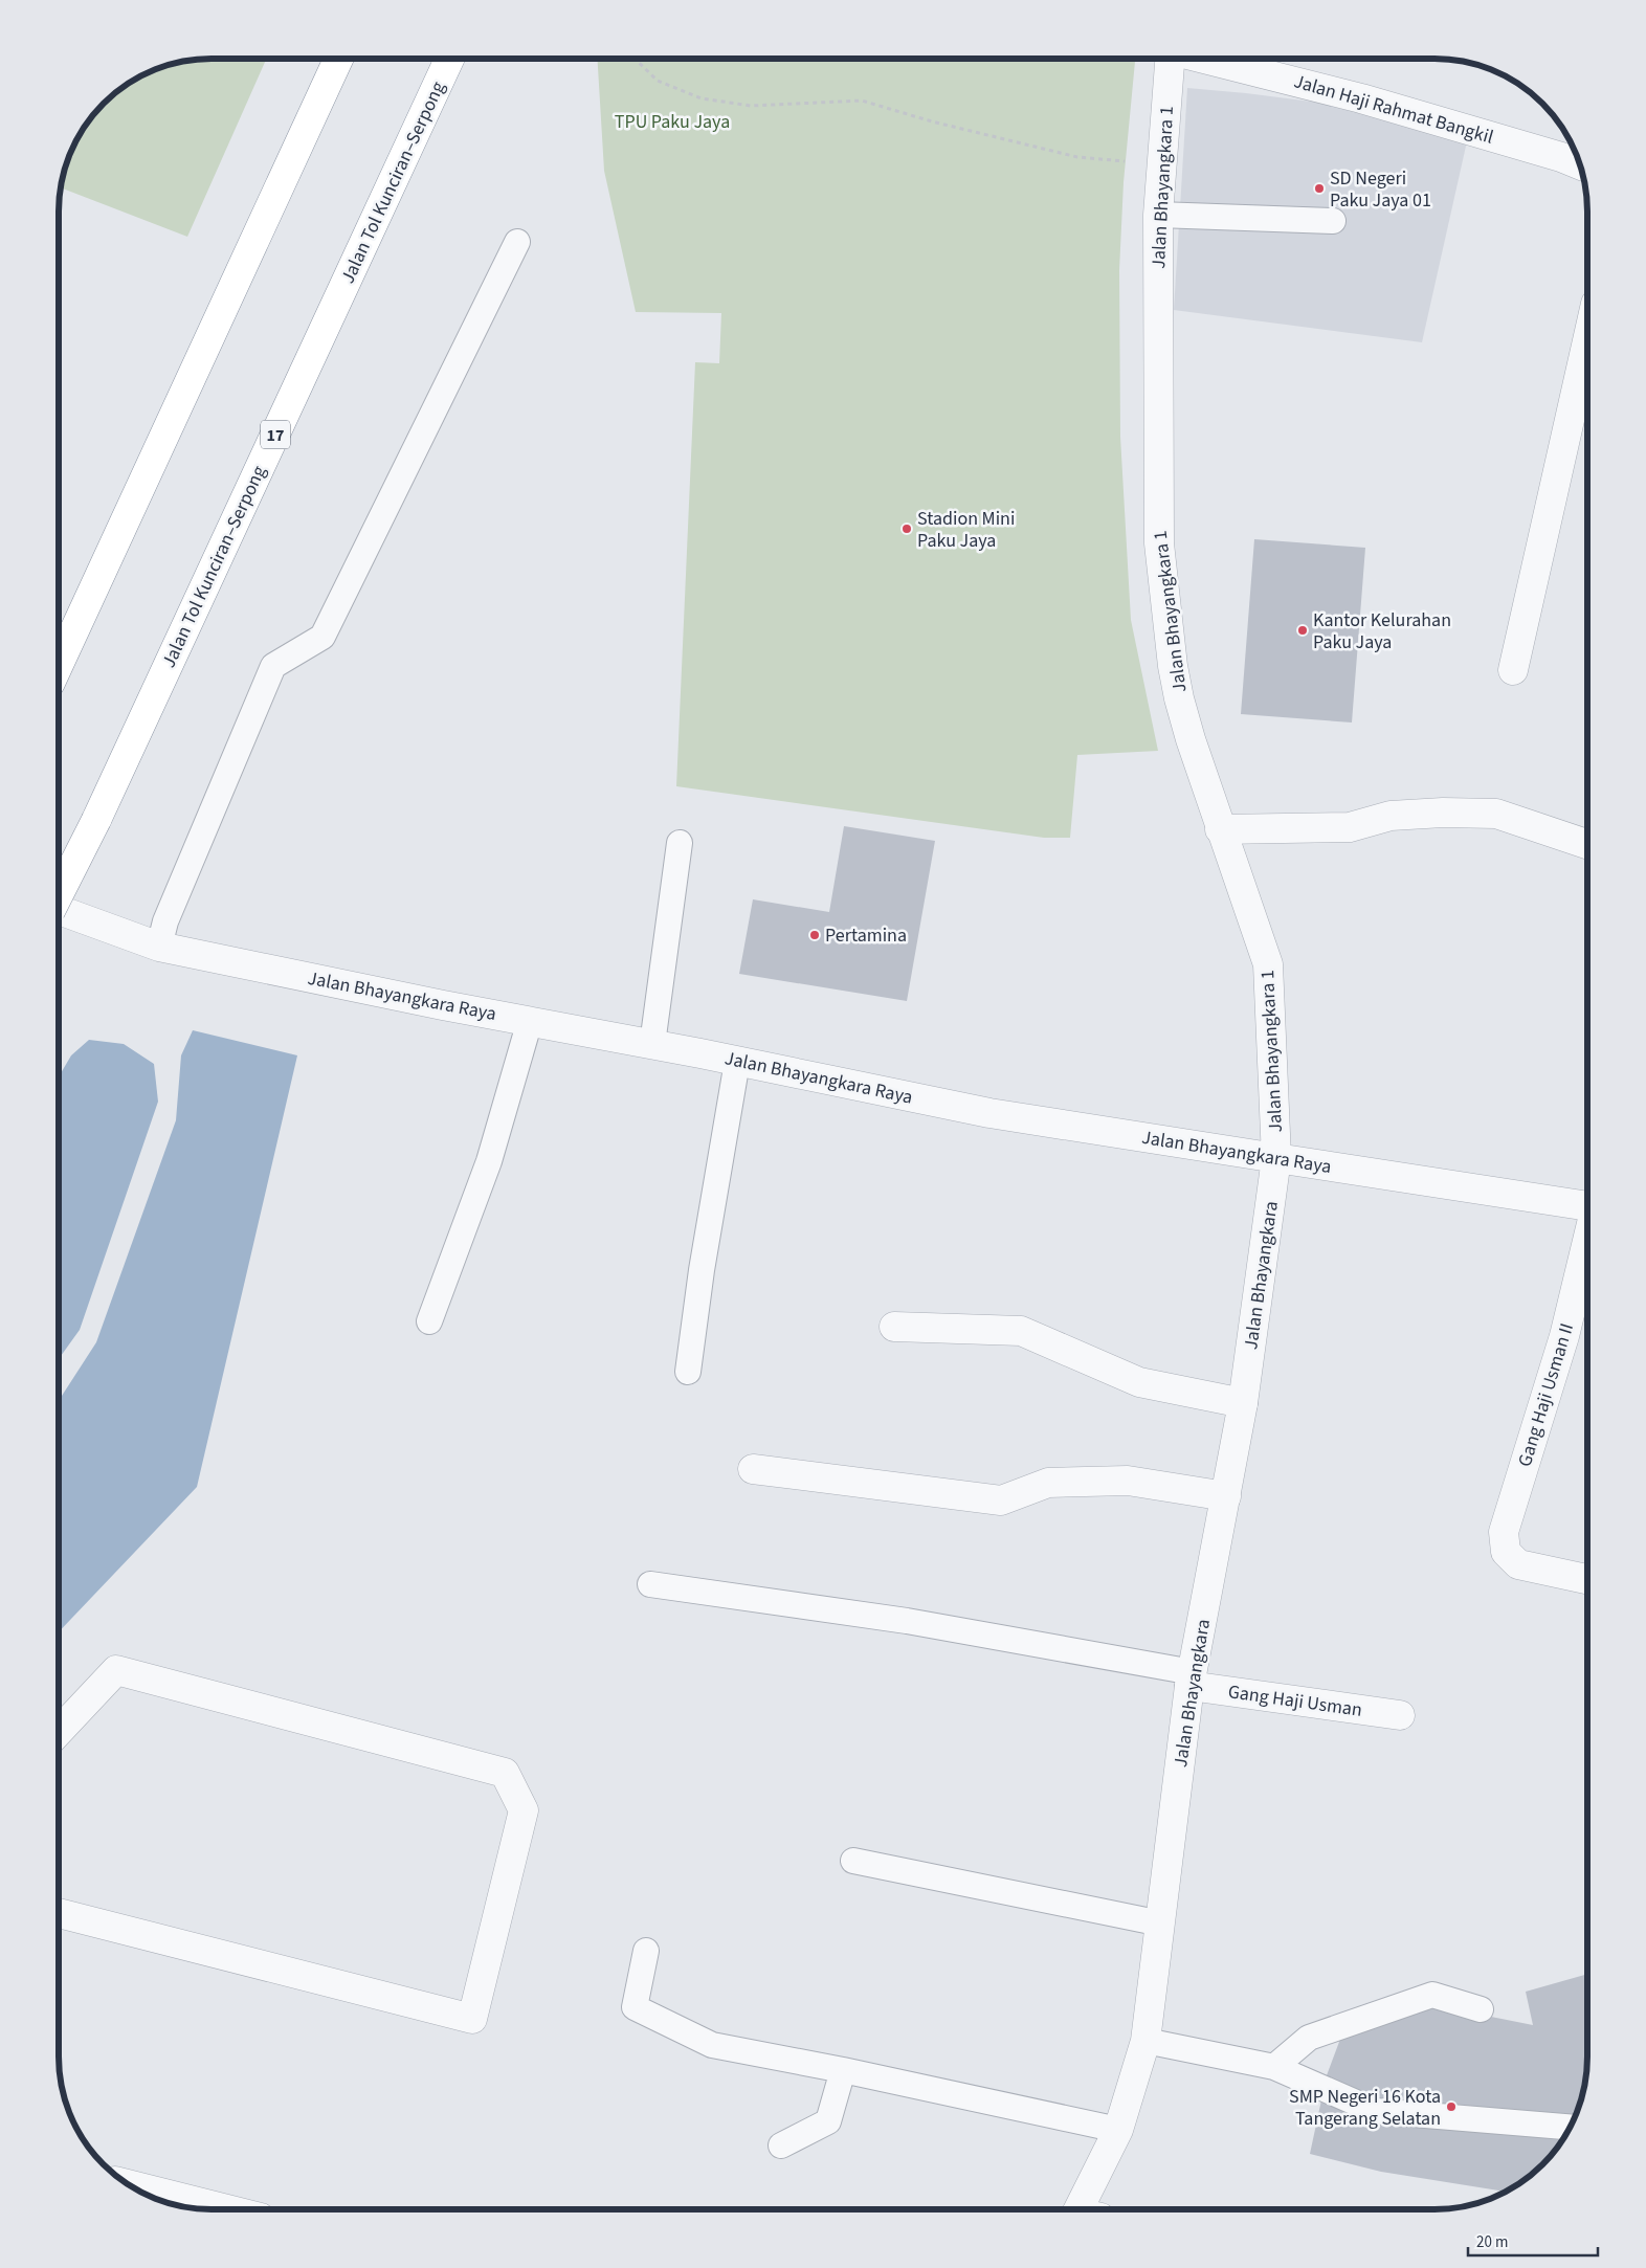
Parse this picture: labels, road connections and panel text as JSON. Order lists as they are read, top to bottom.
{
  "streets": {
    "highway": ["Jalan Tol Kunciran–Serpong", "17"],
    "street": [
      "Jalan Haji Rahmat Bangkil",
      "Jalan Bhayangkara 1",
      "Jalan Bhayangkara Raya",
      "Jalan Bhayangkara",
      "Gang Haji Usman II",
      "Gang Haji Usman"
    ]
  },
  "crossings": [
    ["Jalan Bhayangkara 1", "Jalan Bhayangkara Raya"],
    ["Jalan Bhayangkara 1", "Jalan Bhayangkara"],
    ["Jalan Bhayangkara Raya", "Jalan Bhayangkara"],
    ["Jalan Bhayangkara", "Gang Haji Usman"]
  ],
  "parks": ["TPU Paku Jaya"],
  "places": [
    "SD Negeri Paku Jaya 01",
    "Stadion Mini Paku Jaya",
    "Kantor Kelurahan Paku Jaya",
    "Pertamina",
    "SMP Negeri 16 Kota Tangerang Selatan"
  ],
  "scale_bar": "20 m"
}
